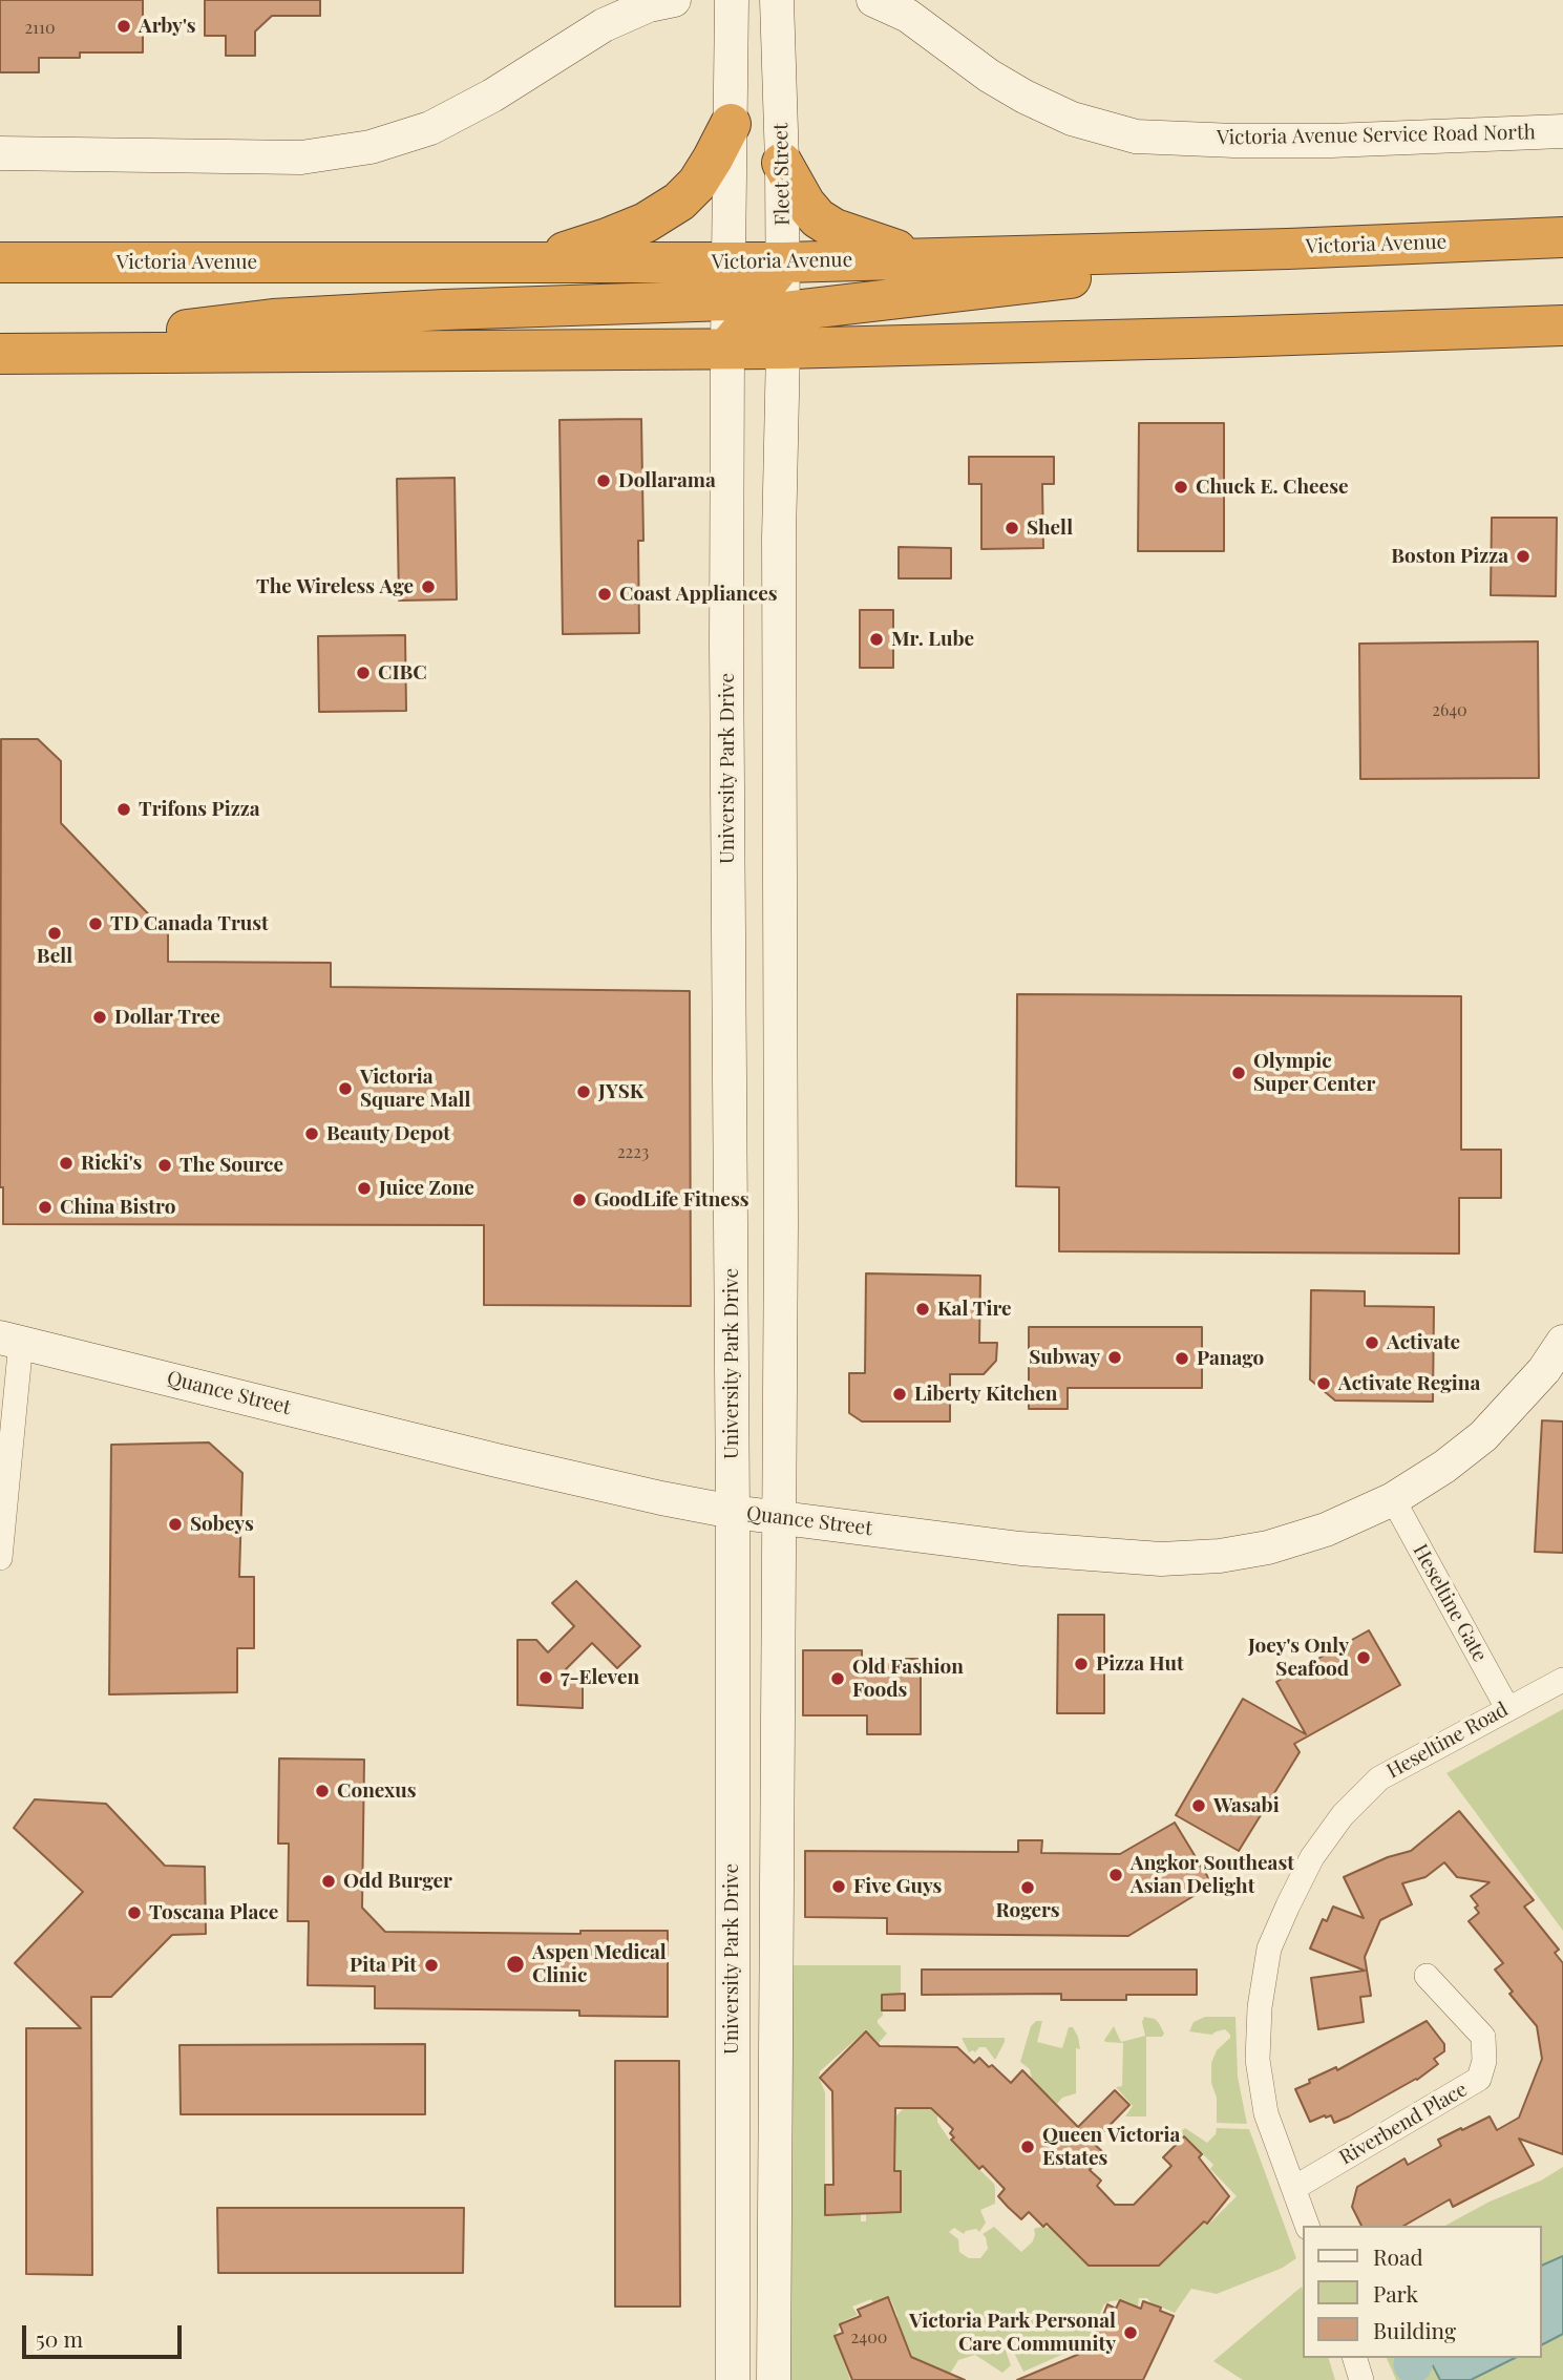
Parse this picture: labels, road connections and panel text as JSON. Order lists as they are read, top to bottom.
{
  "streets": {
    "highway": ["Victoria Avenue"],
    "street": [
      "Victoria Avenue Service Road North",
      "Fleet Street",
      "University Park Drive",
      "Quance Street",
      "Heseltine Gate",
      "Heseltine Road",
      "Riverbend Place"
    ]
  },
  "crossings": [
    ["Fleet Street", "Victoria Avenue"],
    ["University Park Drive", "Quance Street"],
    ["Quance Street", "Heseltine Gate"],
    ["Heseltine Gate", "Heseltine Road"],
    ["Heseltine Road", "Riverbend Place"]
  ],
  "places": [
    "Arby's",
    "Dollarama",
    "Chuck E. Cheese",
    "Shell",
    "Boston Pizza",
    "The Wireless Age",
    "Coast Appliances",
    "Mr. Lube",
    "CIBC",
    "Trifons Pizza",
    "TD Canada Trust",
    "Bell",
    "Dollar Tree",
    "Olympic Super Center",
    "Victoria Square Mall",
    "JYSK",
    "Beauty Depot",
    "Ricki's",
    "The Source",
    "Juice Zone",
    "GoodLife Fitness",
    "China Bistro",
    "Kal Tire",
    "Activate",
    "Subway",
    "Panago",
    "Activate Regina",
    "Liberty Kitchen",
    "Sobeys",
    "Joey's Only Seafood",
    "Pizza Hut",
    "7-Eleven",
    "Old Fashion Foods",
    "Conexus",
    "Wasabi",
    "Angkor Southeast Asian Delight",
    "Odd Burger",
    "Five Guys",
    "Rogers",
    "Toscana Place",
    "Aspen Medical Clinic",
    "Pita Pit",
    "Queen Victoria Estates",
    "Victoria Park Personal Care Community"
  ],
  "house_numbers": [
    "2110",
    "2640",
    "2223",
    "2400"
  ],
  "legend": ["Road", "Park", "Building"],
  "scale_bar": "50 m"
}
